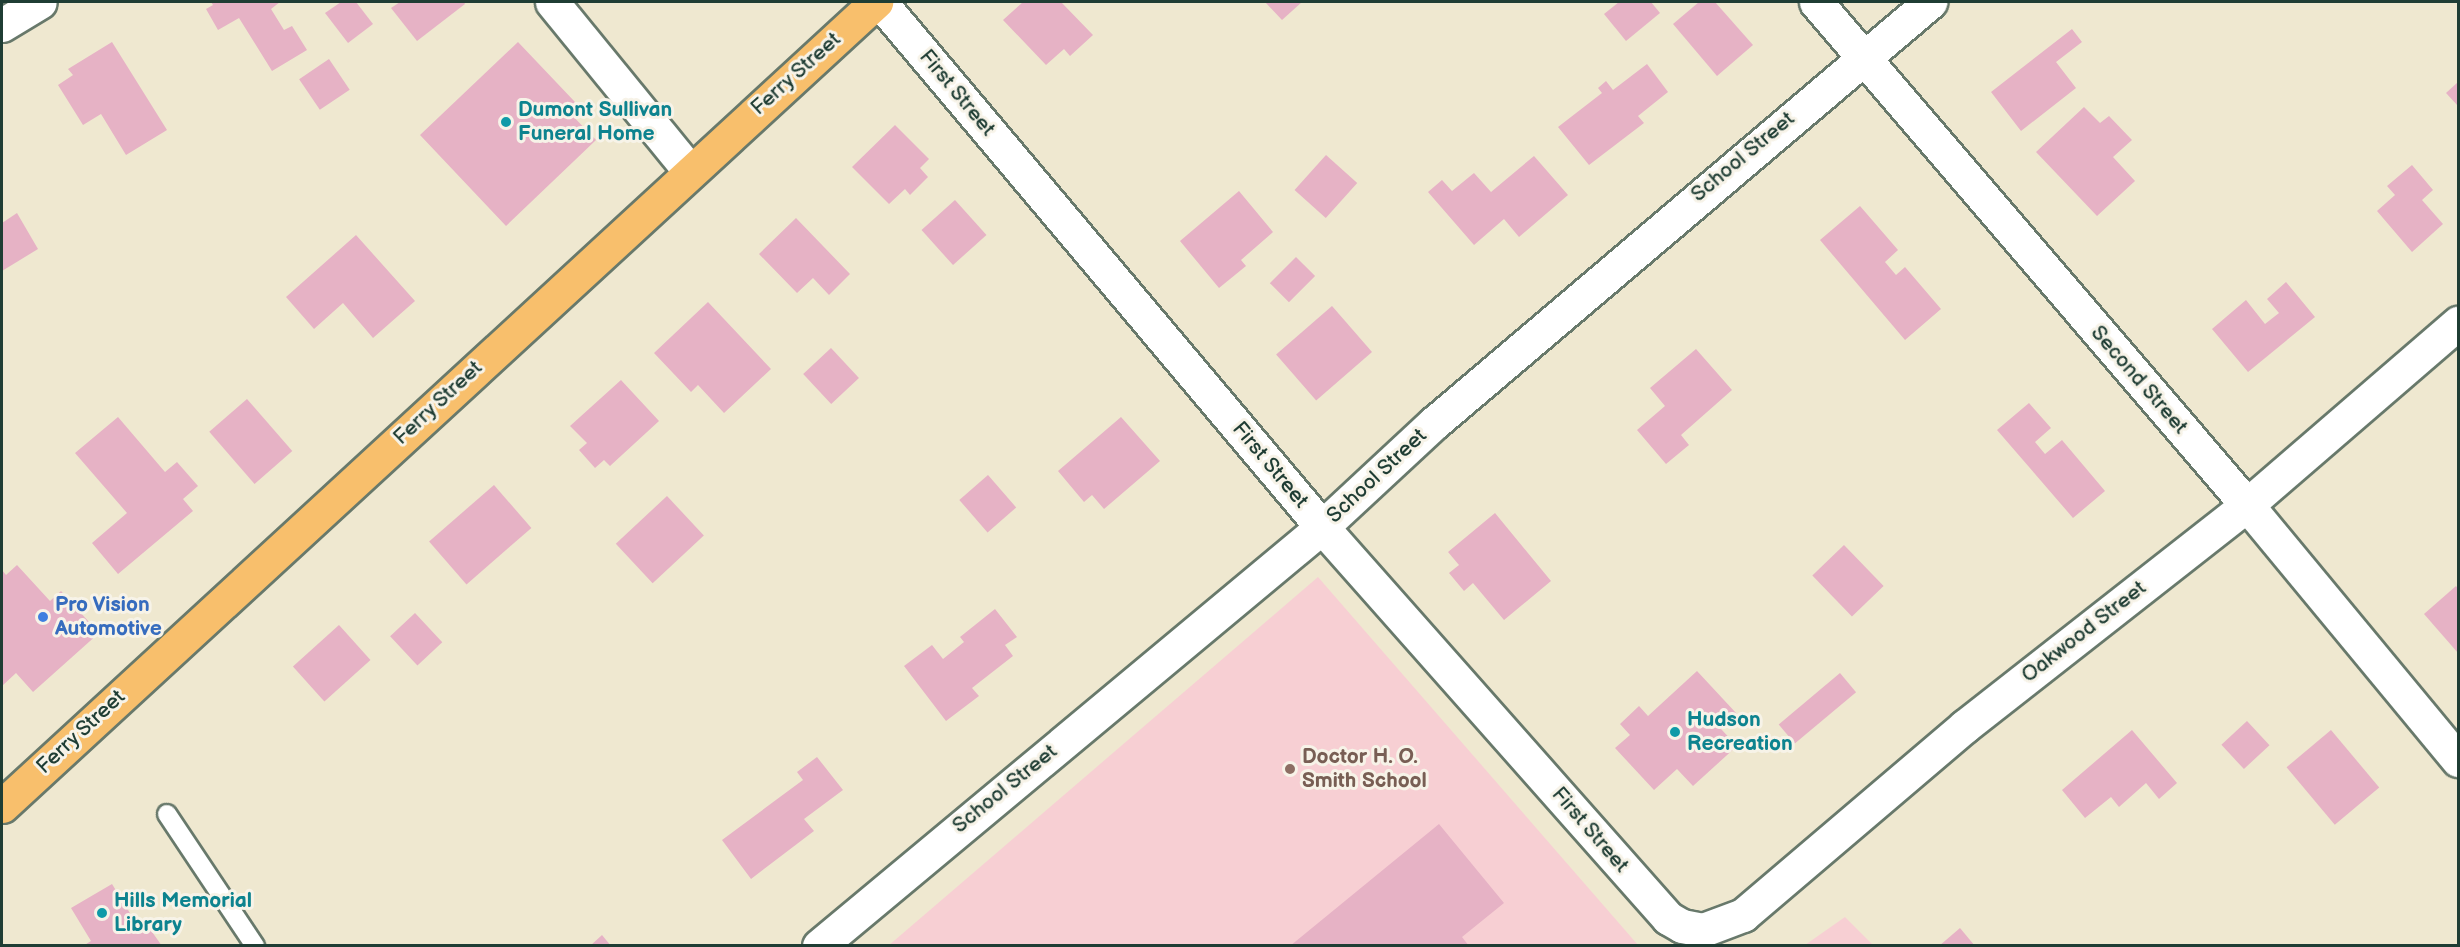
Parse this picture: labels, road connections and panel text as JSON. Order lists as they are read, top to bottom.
{
  "streets": {
    "main road": ["Ferry Street"],
    "street": [
      "First Street",
      "School Street",
      "Second Street",
      "Oakwood Street"
    ]
  },
  "crossings": [
    ["Ferry Street", "First Street"],
    ["First Street", "School Street"],
    ["First Street", "Oakwood Street"],
    ["School Street", "Second Street"],
    ["Second Street", "Oakwood Street"]
  ],
  "places": [
    "Dumont Sullivan Funeral Home",
    "Pro Vision Automotive",
    "Hudson Recreation",
    "Doctor H. O. Smith School",
    "Hills Memorial Library"
  ]
}
